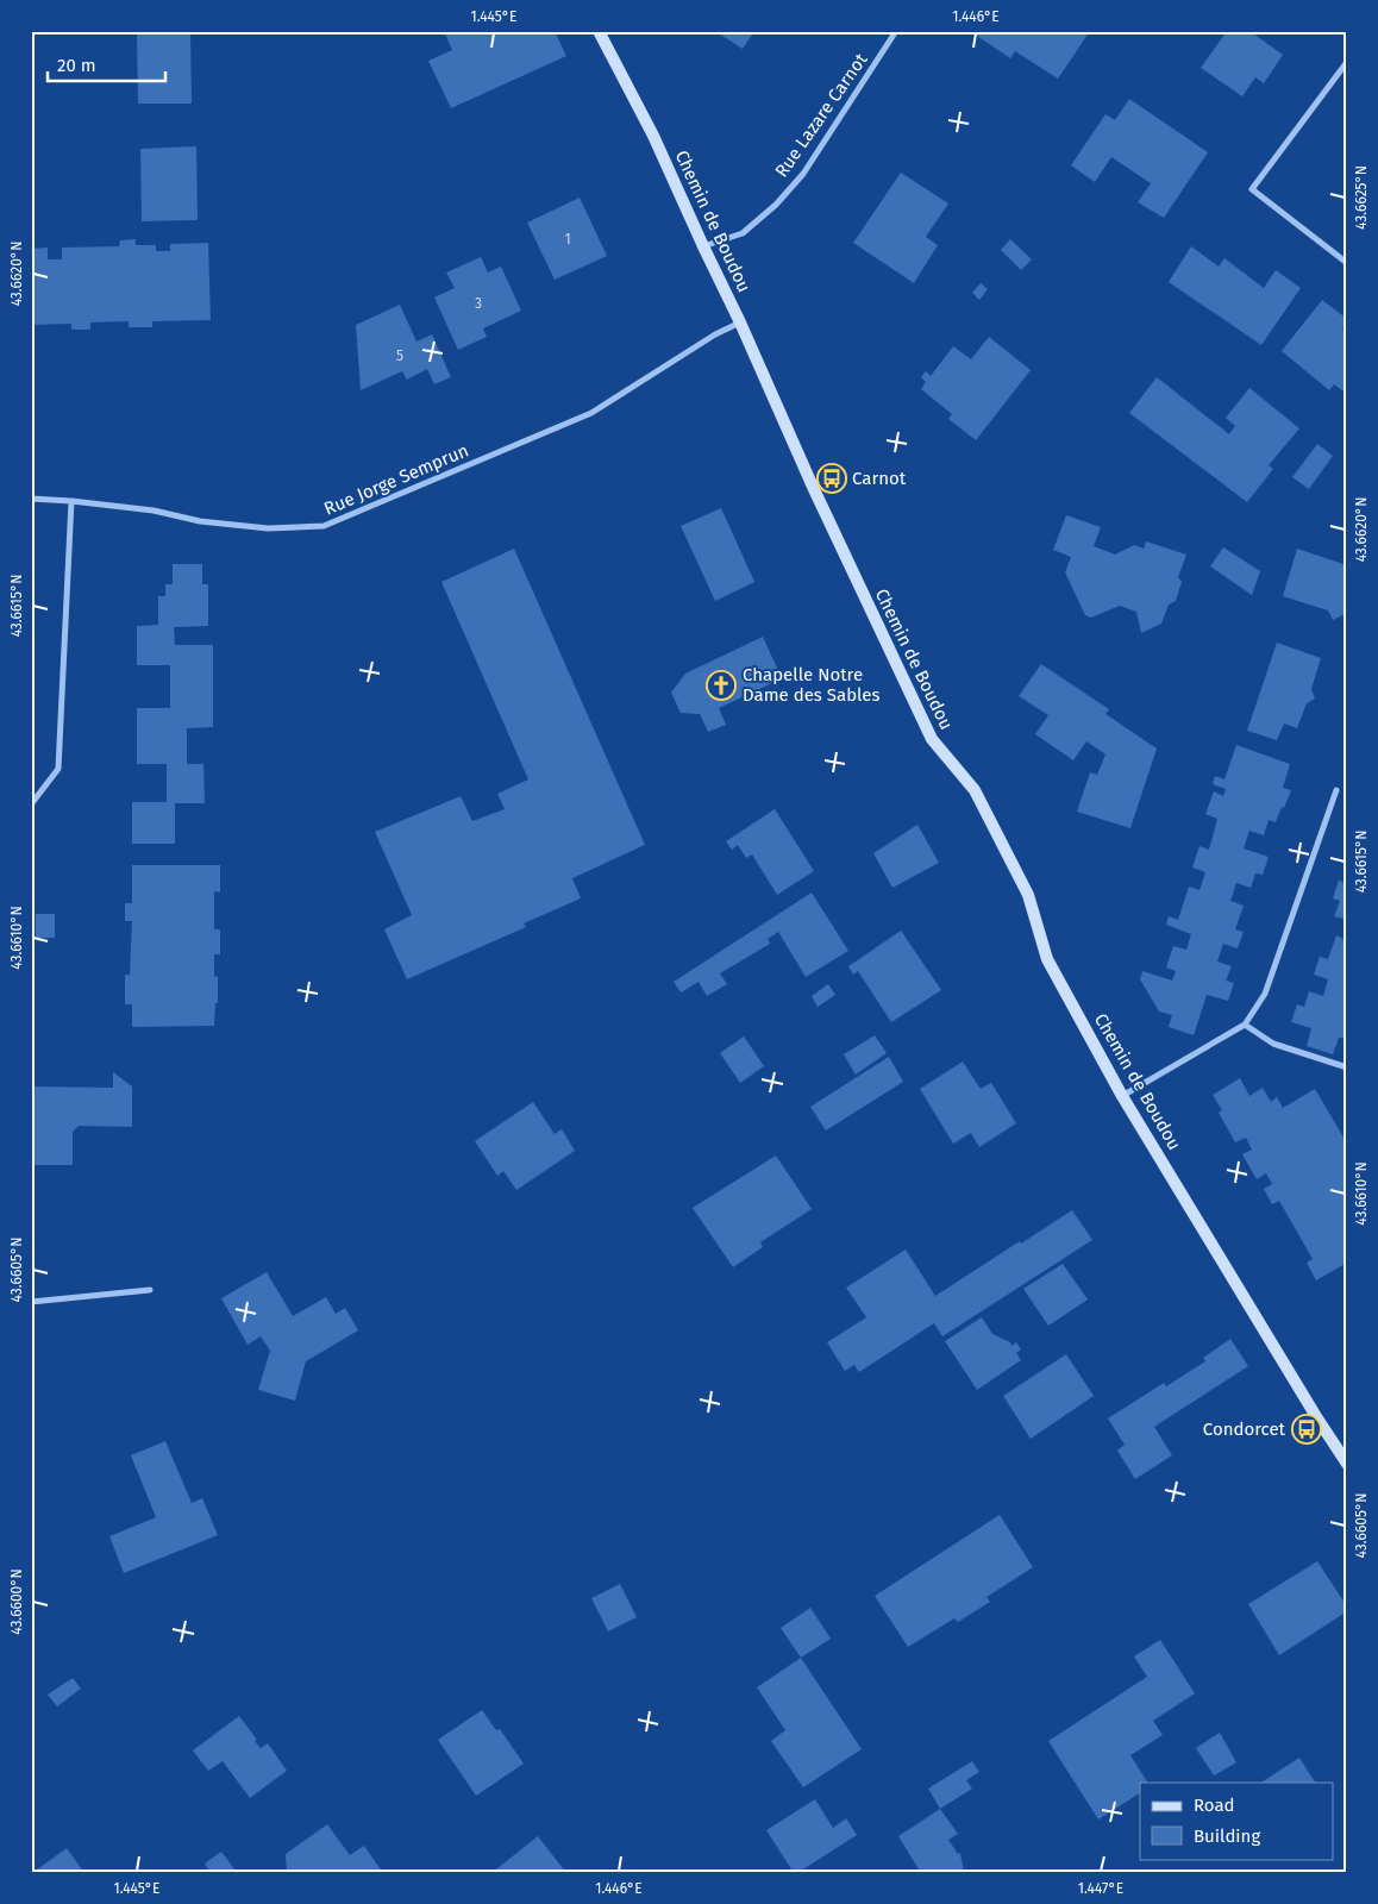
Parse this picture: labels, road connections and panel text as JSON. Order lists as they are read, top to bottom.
{
  "streets": {
    "street": ["Rue Lazare Carnot", "Chemin de Boudou", "Rue Jorge Semprun"]
  },
  "crossings": [
    ["Rue Lazare Carnot", "Chemin de Boudou"],
    ["Chemin de Boudou", "Rue Jorge Semprun"]
  ],
  "places": {
    "bus stop": ["Carnot", "Condorcet"],
    "church": ["Chapelle Notre Dame des Sables"]
  },
  "house_numbers": ["1", "3", "5"],
  "legend": ["Road", "Building"],
  "scale_bar": "20 m",
  "coordinates": [
    "1.445°E",
    "1.446°E",
    "43.6625°N",
    "43.6620°N",
    "43.6615°N",
    "43.6610°N",
    "43.6605°N",
    "43.6600°N",
    "1.447°E"
  ]
}
